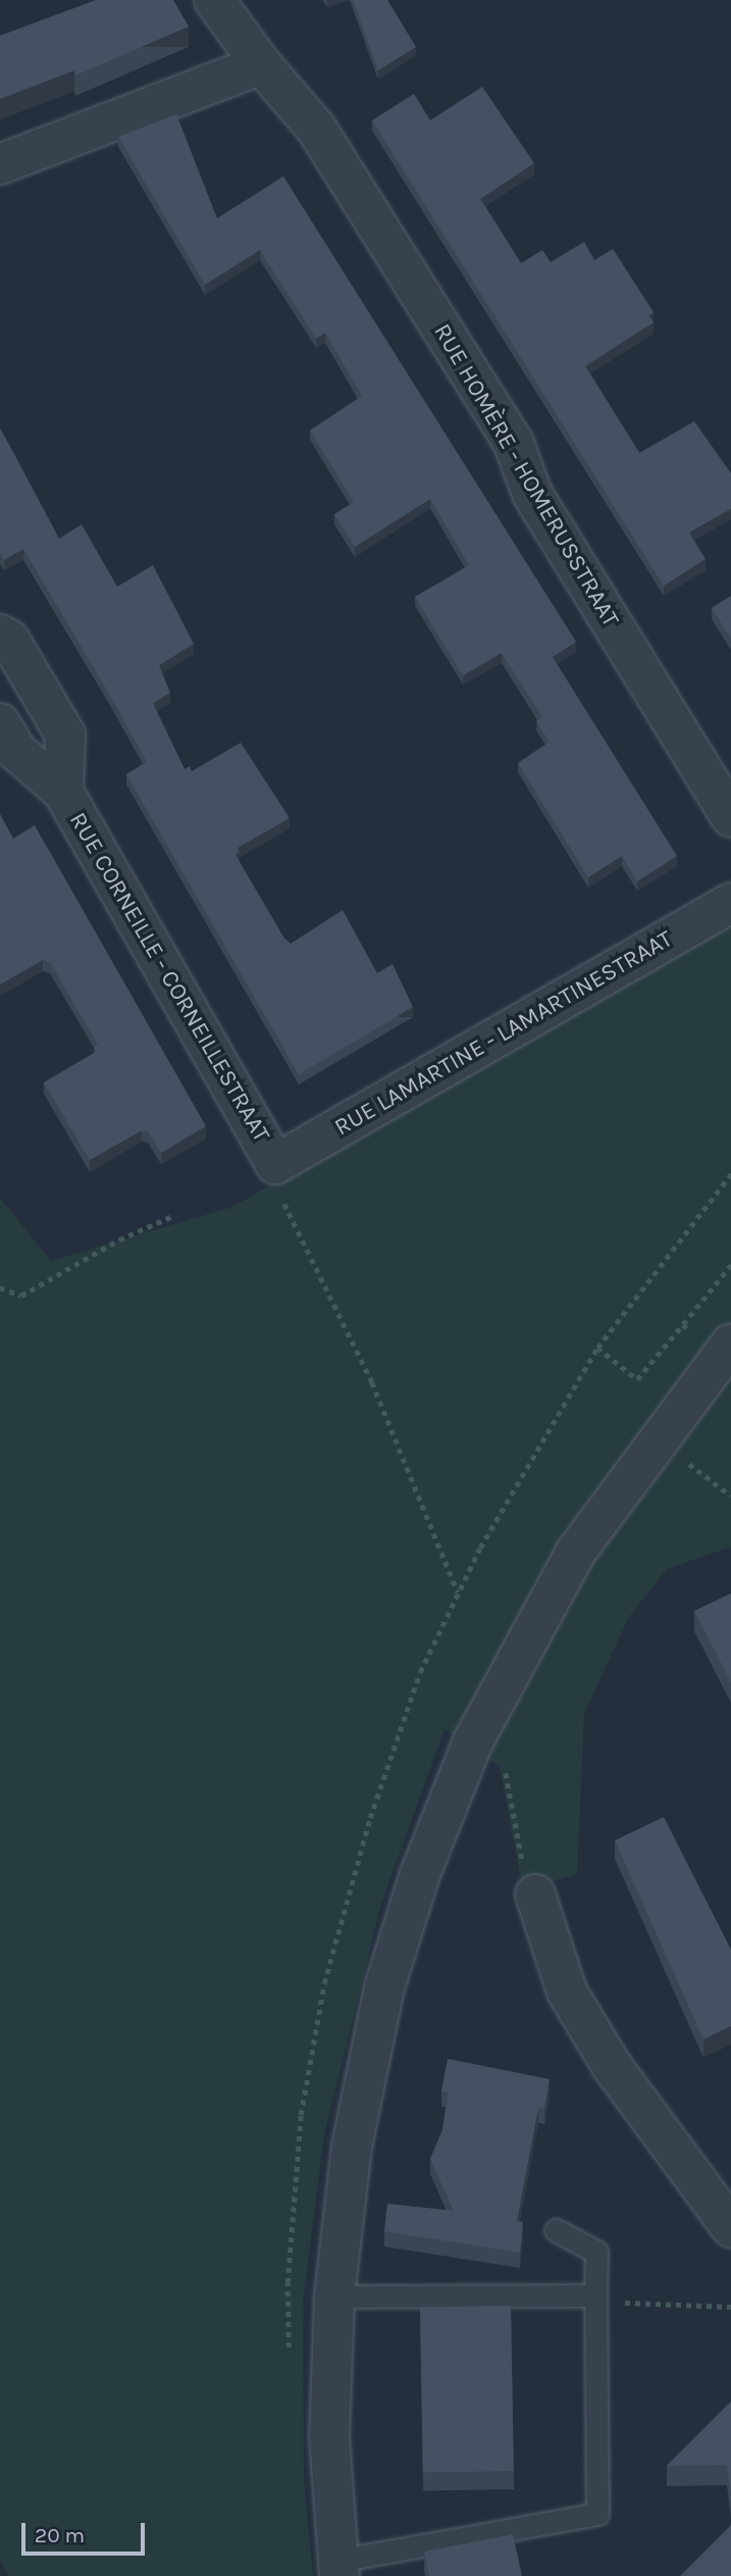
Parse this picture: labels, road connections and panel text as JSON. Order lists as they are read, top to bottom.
{
  "streets": {
    "street": ["RUE HOMÈRE - HOMERUSSTRAAT", "RUE CORNEILLE - CORNEILLESTRAAT", "RUE LAMARTINE - LAMARTINESTRAAT"]
  },
  "crossings": [
    ["RUE CORNEILLE - CORNEILLESTRAAT", "RUE LAMARTINE - LAMARTINESTRAAT"]
  ],
  "scale_bar": "20 m"
}
